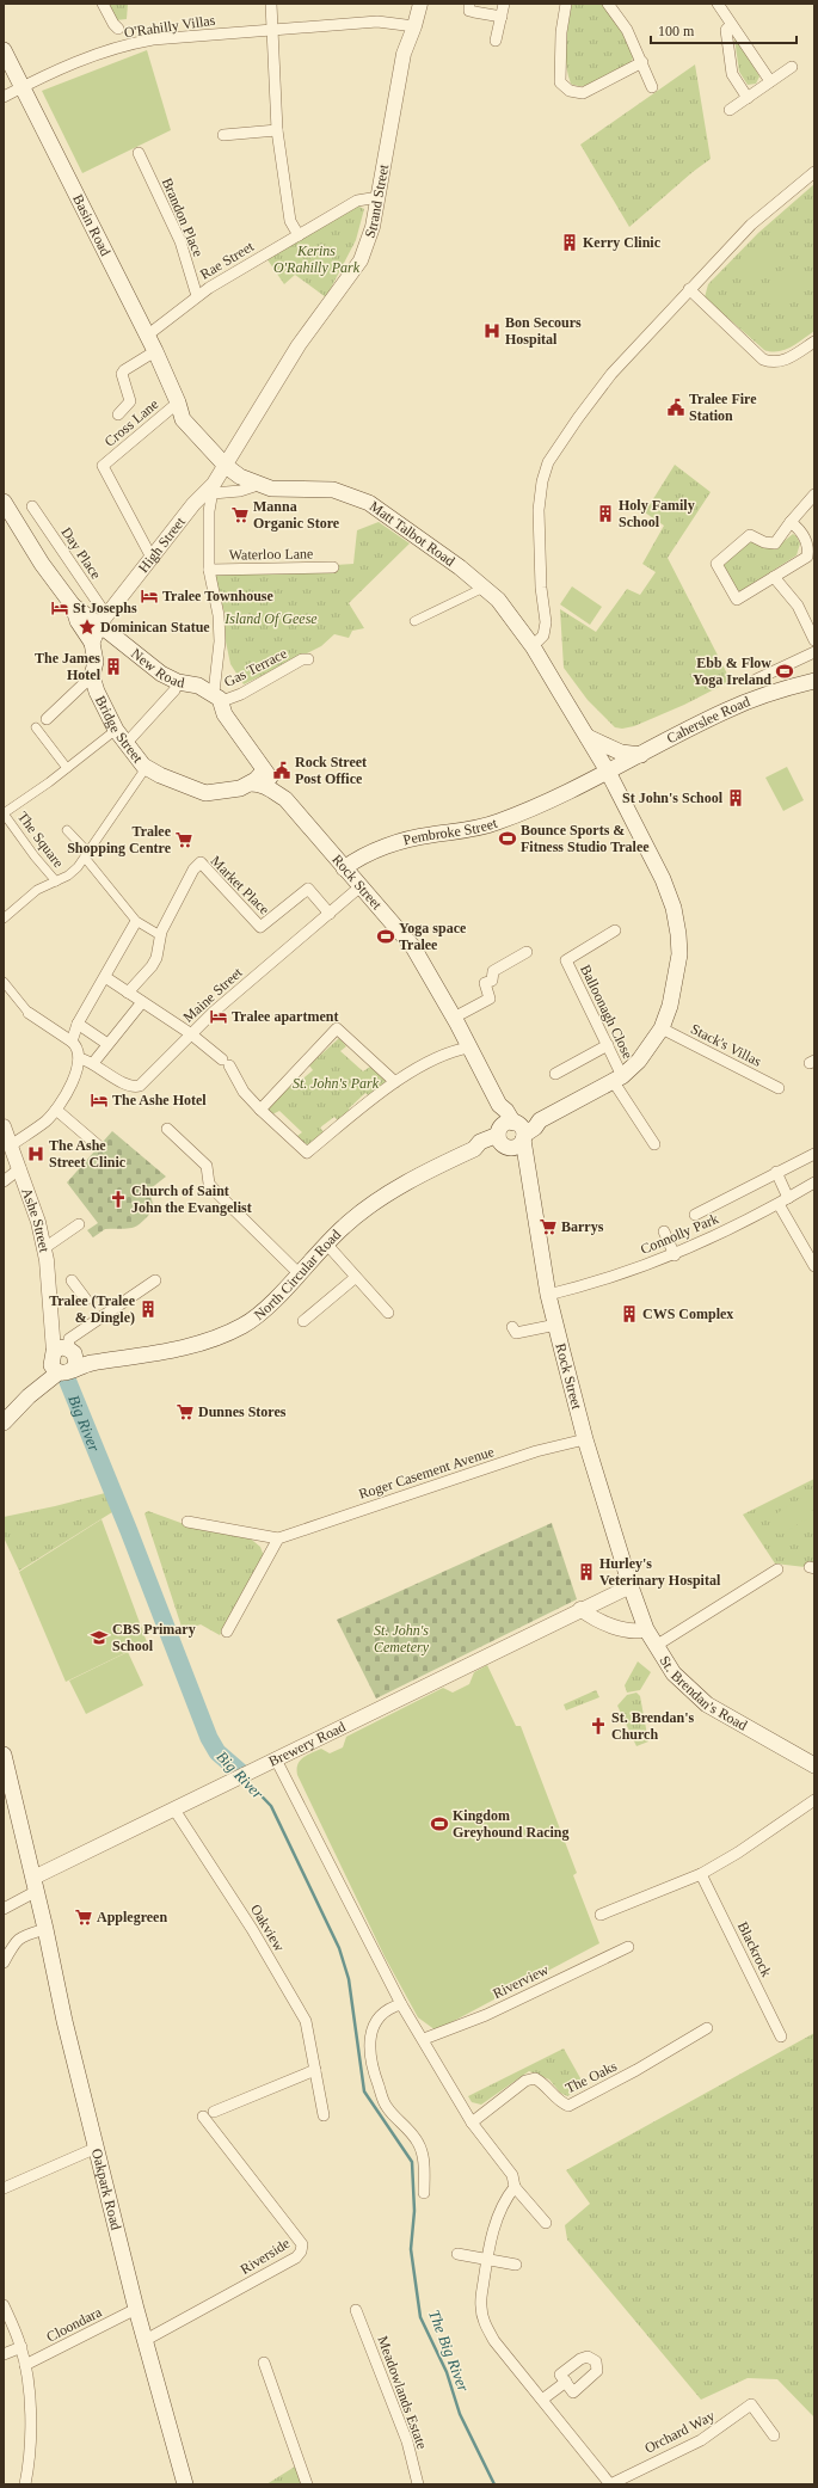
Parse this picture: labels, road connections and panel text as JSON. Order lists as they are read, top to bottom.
{
  "streets": {
    "main road": [
      "Basin Road",
      "Matt Talbot Road",
      "New Road",
      "Caherslee Road",
      "Bridge Street",
      "Pembroke Street",
      "Rock Street",
      "North Circular Road",
      "St. Brendan's Road",
      "Oakpark Road"
    ],
    "street": [
      "O'Rahilly Villas",
      "Strand Street",
      "Brandon Place",
      "Rae Street",
      "Cross Lane",
      "High Street",
      "Day Place",
      "Waterloo Lane",
      "Gas Terrace",
      "The Square",
      "Market Place",
      "Maine Street",
      "Balloonagh Close",
      "Stack's Villas",
      "Ashe Street",
      "Connolly Park",
      "Roger Casement Avenue",
      "Brewery Road",
      "Oakview",
      "Blackrock",
      "Riverview",
      "The Oaks",
      "Riverside",
      "Cloondara",
      "Meadowlands Estate",
      "Orchard Way"
    ]
  },
  "crossings": [
    ["O'Rahilly Villas", "Strand Street"],
    ["O'Rahilly Villas", "Basin Road"],
    ["Strand Street", "Rae Street"],
    ["Strand Street", "Matt Talbot Road"],
    ["Strand Street", "High Street"],
    ["Brandon Place", "Rae Street"],
    ["Basin Road", "Rae Street"],
    ["Basin Road", "Cross Lane"],
    ["Basin Road", "Matt Talbot Road"],
    ["Cross Lane", "Matt Talbot Road"],
    ["Cross Lane", "High Street"],
    ["Matt Talbot Road", "High Street"],
    ["Matt Talbot Road", "Caherslee Road"],
    ["Matt Talbot Road", "Pembroke Street"],
    ["Matt Talbot Road", "Stack's Villas"],
    ["Matt Talbot Road", "North Circular Road"],
    ["High Street", "Day Place"],
    ["High Street", "New Road"],
    ["Day Place", "New Road"],
    ["New Road", "Gas Terrace"],
    ["New Road", "Rock Street"],
    ["Gas Terrace", "Rock Street"],
    ["Caherslee Road", "Pembroke Street"],
    ["Bridge Street", "The Square"],
    ["Pembroke Street", "Rock Street"],
    ["The Square", "Market Place"],
    ["Rock Street", "Maine Street"],
    ["Rock Street", "Connolly Park"],
    ["Rock Street", "North Circular Road"],
    ["Rock Street", "Roger Casement Avenue"],
    ["Rock Street", "St. Brendan's Road"],
    ["Rock Street", "Brewery Road"],
    ["Market Place", "Maine Street"],
    ["Balloonagh Close", "North Circular Road"],
    ["Stack's Villas", "North Circular Road"],
    ["Ashe Street", "North Circular Road"],
    ["St. Brendan's Road", "Brewery Road"],
    ["Brewery Road", "Oakview"],
    ["Brewery Road", "Oakpark Road"],
    ["Oakview", "Riverside"],
    ["Oakpark Road", "Riverside"],
    ["Oakpark Road", "Cloondara"]
  ],
  "water": ["Big River", "The Big River"],
  "parks": [
    "Kerins O'Rahilly Park",
    "Island Of Geese",
    "St. John's Park",
    "St. John's Cemetery"
  ],
  "places": {
    "building": [
      "Kerry Clinic",
      "Holy Family School",
      "The James Hotel",
      "St John's School",
      "Tralee (Tralee & Dingle)",
      "CWS Complex",
      "Hurley's Veterinary Hospital"
    ],
    "hospital": ["Bon Secours Hospital", "The Ashe Street Clinic"],
    "public building": ["Tralee Fire Station", "Rock Street Post Office"],
    "supermarket": [
      "Manna Organic Store",
      "Tralee Shopping Centre",
      "Barrys",
      "Dunnes Stores",
      "Applegreen"
    ],
    "hotel": [
      "Tralee Townhouse",
      "St Josephs",
      "Tralee apartment",
      "The Ashe Hotel"
    ],
    "place": ["Dominican Statue"],
    "sports": [
      "Ebb & Flow Yoga Ireland",
      "Bounce Sports & Fitness Studio Tralee",
      "Yoga space Tralee",
      "Kingdom Greyhound Racing"
    ],
    "church": ["Church of Saint John the Evangelist", "St. Brendan's Church"],
    "school or university": ["CBS Primary School"]
  },
  "scale_bar": "100 m"
}
